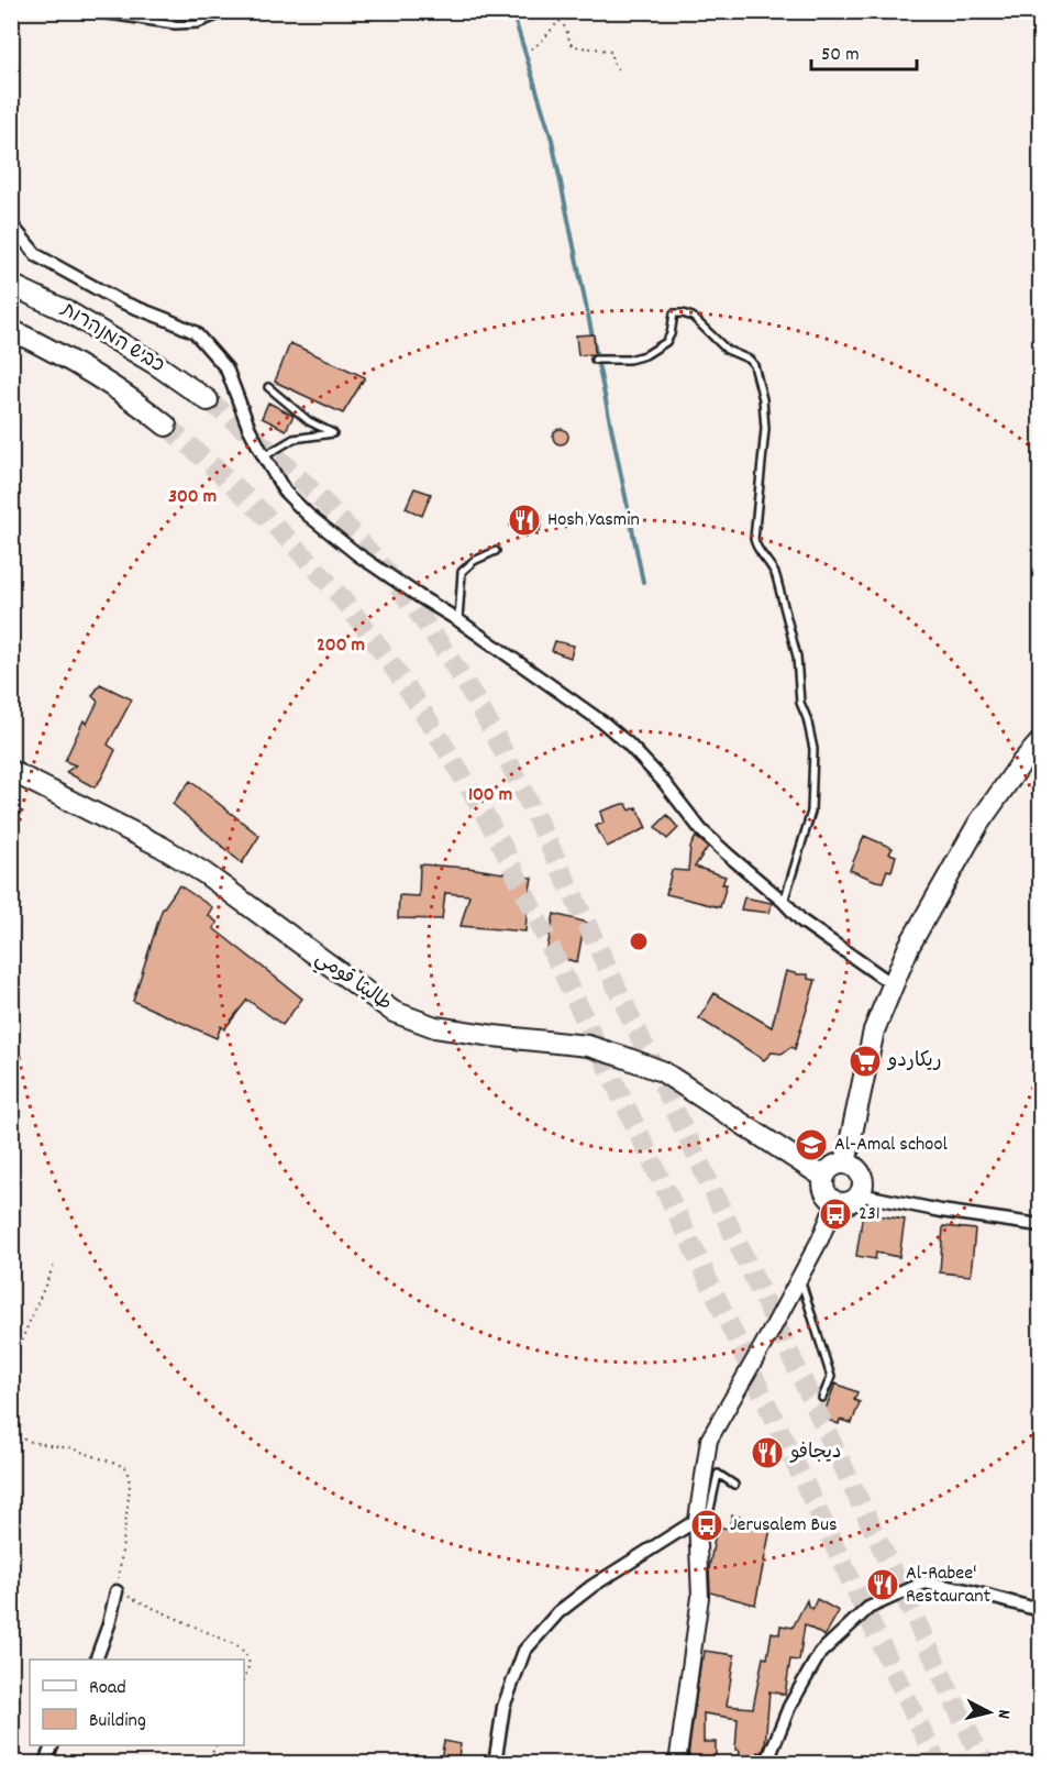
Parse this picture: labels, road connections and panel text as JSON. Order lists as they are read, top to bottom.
{
  "streets": {
    "main road": ["כביש המנהרות", "طاليثا قومي"]
  },
  "places": {
    "restaurant": ["Hosh Yasmin", "ديجافو", "Al-Rabee' Restaurant"],
    "supermarket": ["ريكاردو"],
    "school or university": ["Al-Amal school"],
    "bus stop": ["231", "Jerusalem Bus"]
  },
  "legend": ["Road", "Building"],
  "scale_bar": "50 m",
  "north": "right",
  "rings": ["300 m", "200 m", "100 m"]
}
